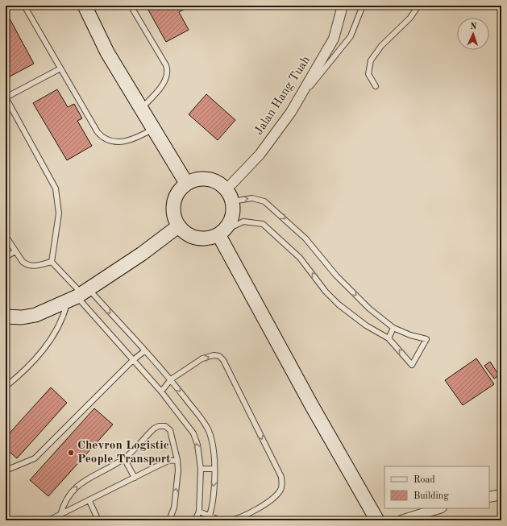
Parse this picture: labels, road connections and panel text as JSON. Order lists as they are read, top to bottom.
{
  "streets": {
    "street": ["Jalan Hang Tuah"]
  },
  "places": ["Chevron Logistic People Transport"],
  "legend": ["Road", "Building"],
  "north": "top"
}
